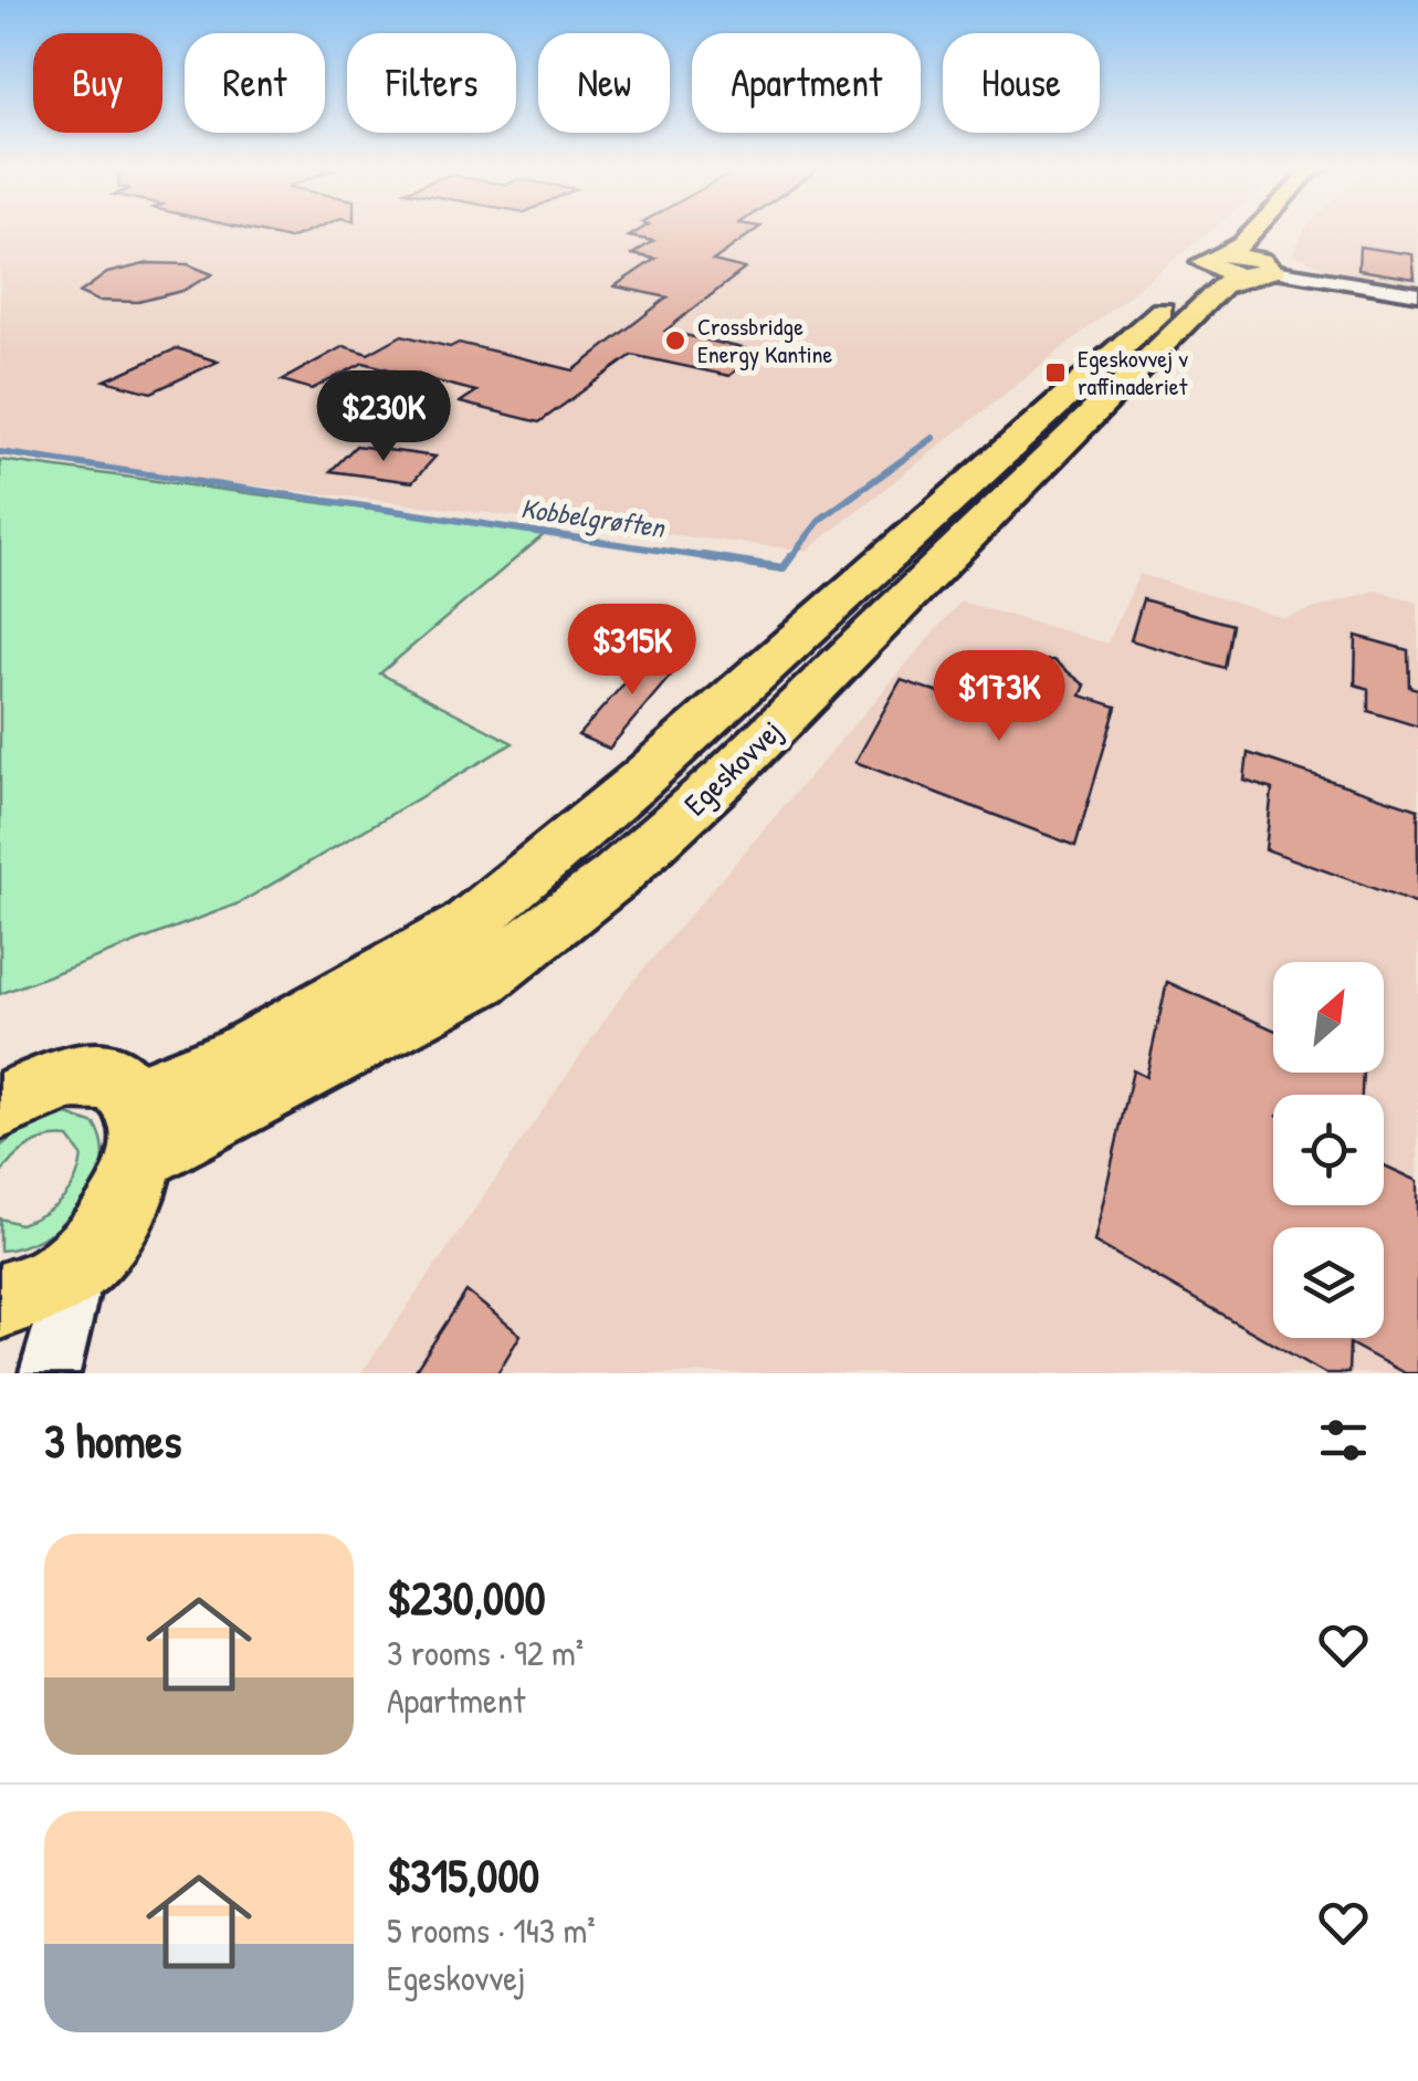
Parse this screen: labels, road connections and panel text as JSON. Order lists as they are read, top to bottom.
{
  "streets": {
    "main road": ["Egeskovvej"]
  },
  "water": ["Kobbelgrøften"],
  "places": {
    "other": ["Crossbridge Energy Kantine"],
    "transit": ["Egeskovvej v raffinaderiet"]
  },
  "north": "top right",
  "page": {
    "chip": [
      "Buy",
      "Rent",
      "Filters",
      "New",
      "Apartment",
      "House"
    ],
    "price": ["$230K", "$315K", "$173K"],
    "heading": "3 homes",
    "list": [
      {
        "name": "$230,000",
        "note": "3 rooms · 92 m² · Apartment"
      },
      {
        "name": "$315,000",
        "note": "5 rooms · 143 m² · Egeskovvej"
      }
    ]
  }
}
